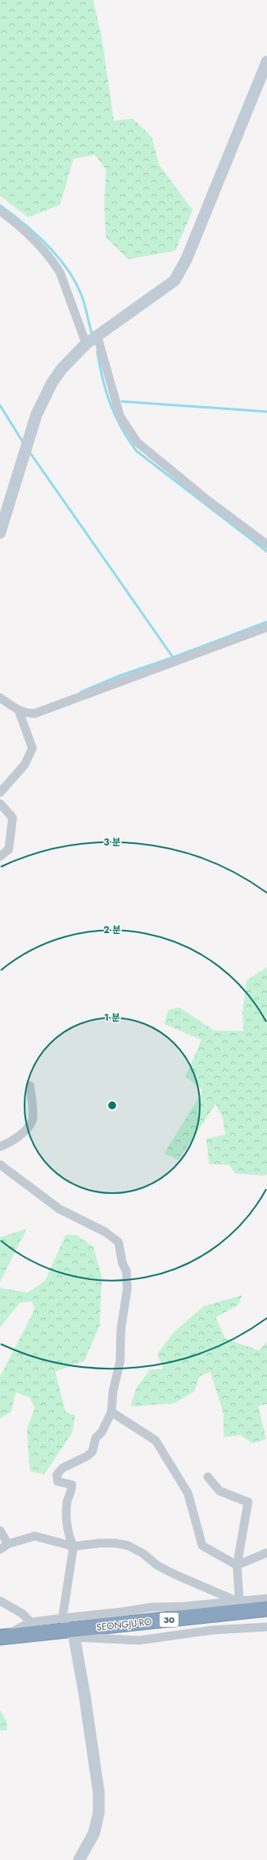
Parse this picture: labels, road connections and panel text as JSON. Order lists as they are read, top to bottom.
{
  "streets": {
    "highway": ["30", "SEONGJU-RO"]
  },
  "rings": ["3 분", "2 분", "1 분"]
}
